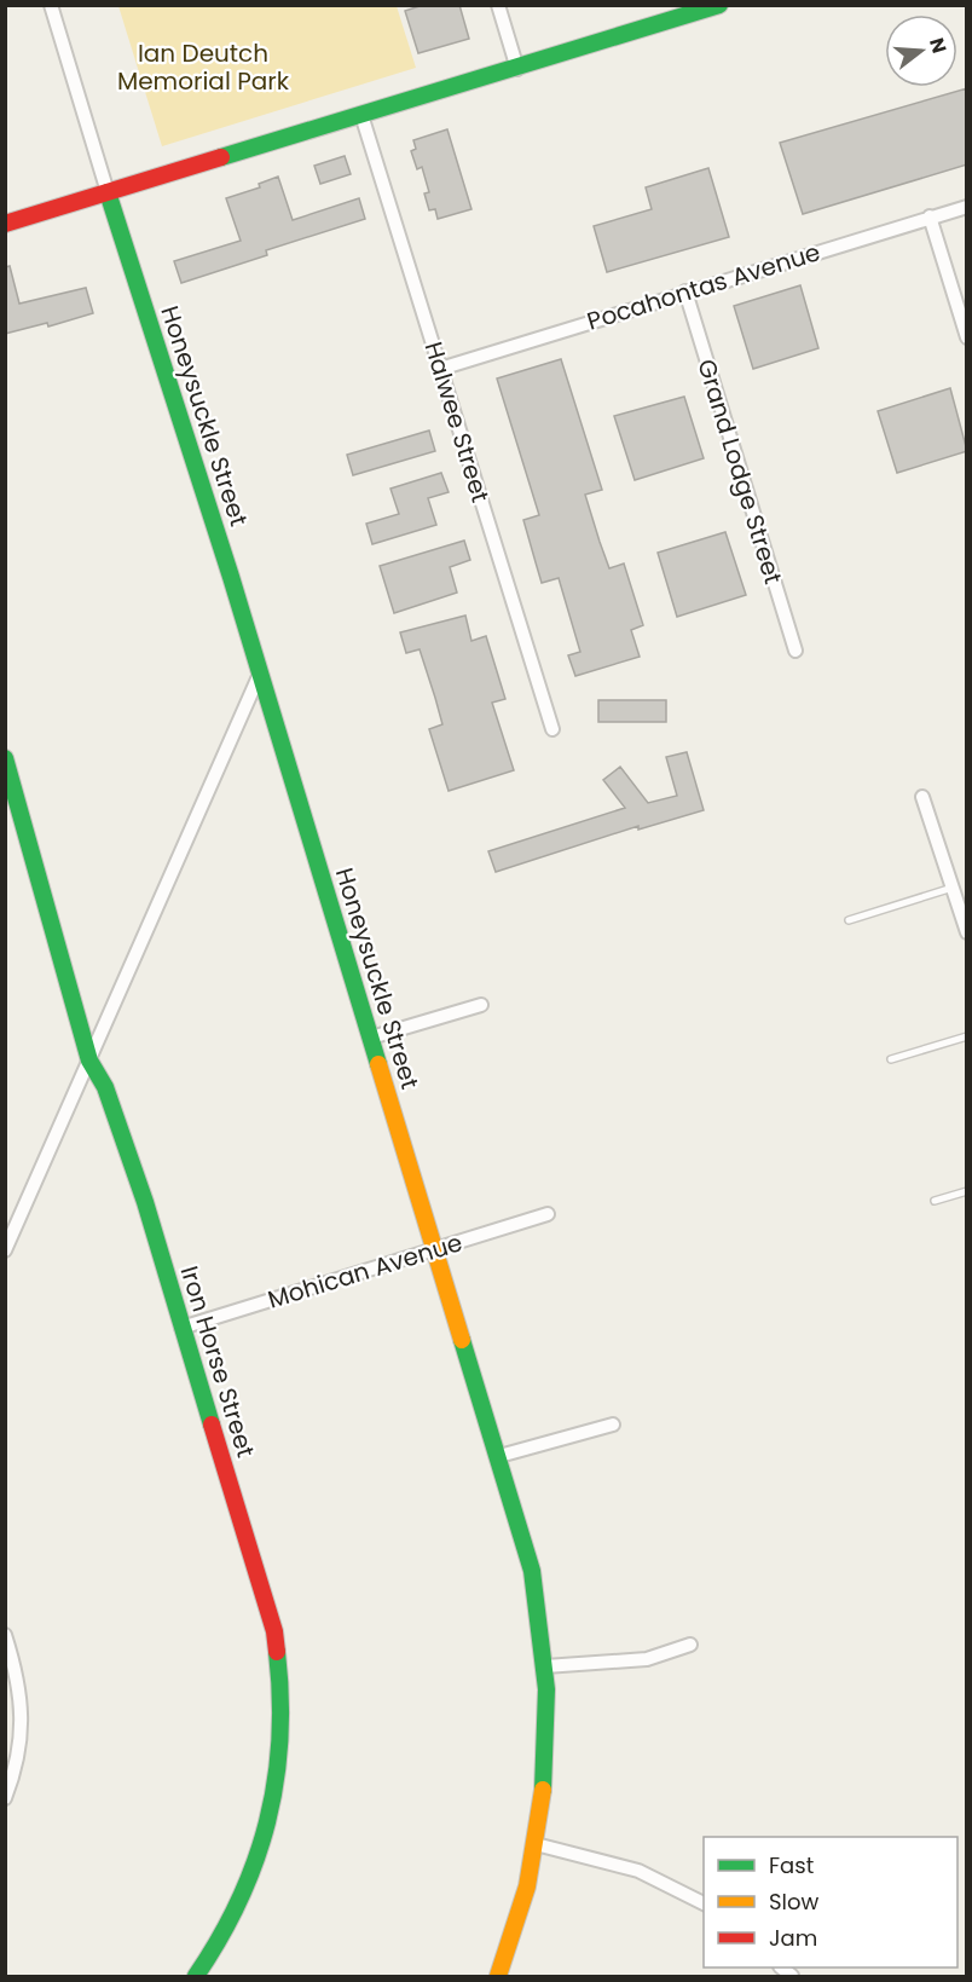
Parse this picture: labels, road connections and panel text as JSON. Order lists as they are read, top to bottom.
{
  "streets": {
    "street": [
      "Pocahontas Avenue",
      "Honeysuckle Street",
      "Halwee Street",
      "Grand Lodge Street",
      "Mohican Avenue",
      "Iron Horse Street"
    ]
  },
  "crossings": [
    ["Pocahontas Avenue", "Halwee Street"],
    ["Pocahontas Avenue", "Grand Lodge Street"],
    ["Honeysuckle Street", "Mohican Avenue"],
    ["Mohican Avenue", "Iron Horse Street"]
  ],
  "parks": ["Ian Deutch Memorial Park"],
  "legend": ["Fast", "Slow", "Jam"],
  "north": "right"
}
